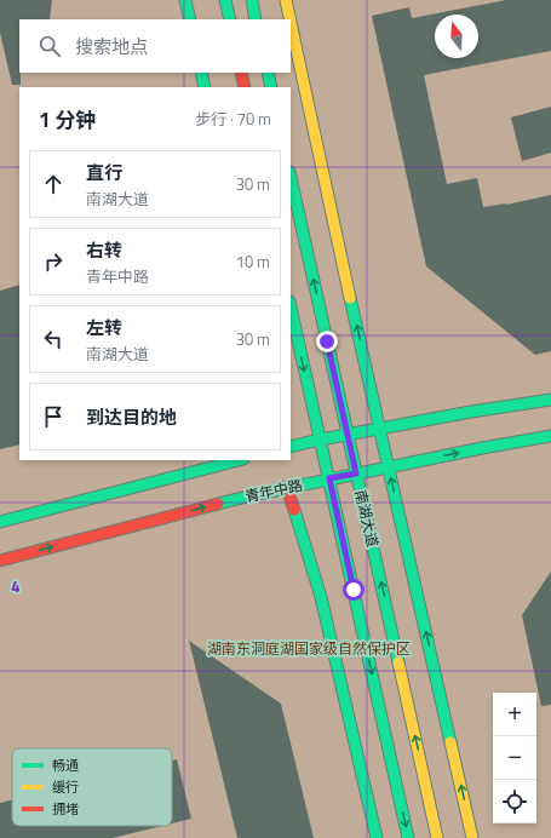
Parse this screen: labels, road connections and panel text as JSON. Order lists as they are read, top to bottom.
{
  "streets": {
    "main road": ["青年中路", "南湖大道"]
  },
  "crossings": [
    ["青年中路", "南湖大道"]
  ],
  "parks": ["湖南东洞庭湖国家级自然保护区"],
  "legend": ["畅通", "缓行", "拥堵"],
  "north": "top",
  "page": {
    "search": "搜索地点",
    "heading": ["1 分钟", "步行 · 70 m"],
    "list": [
      ["直行", "南湖大道", "30 m"],
      ["右转", "青年中路", "10 m"],
      ["左转", "南湖大道", "30 m"],
      "到达目的地"
    ],
    "map_buttons": ["+", "−"]
  },
  "grid": {
    "rows": ["4"]
  }
}
